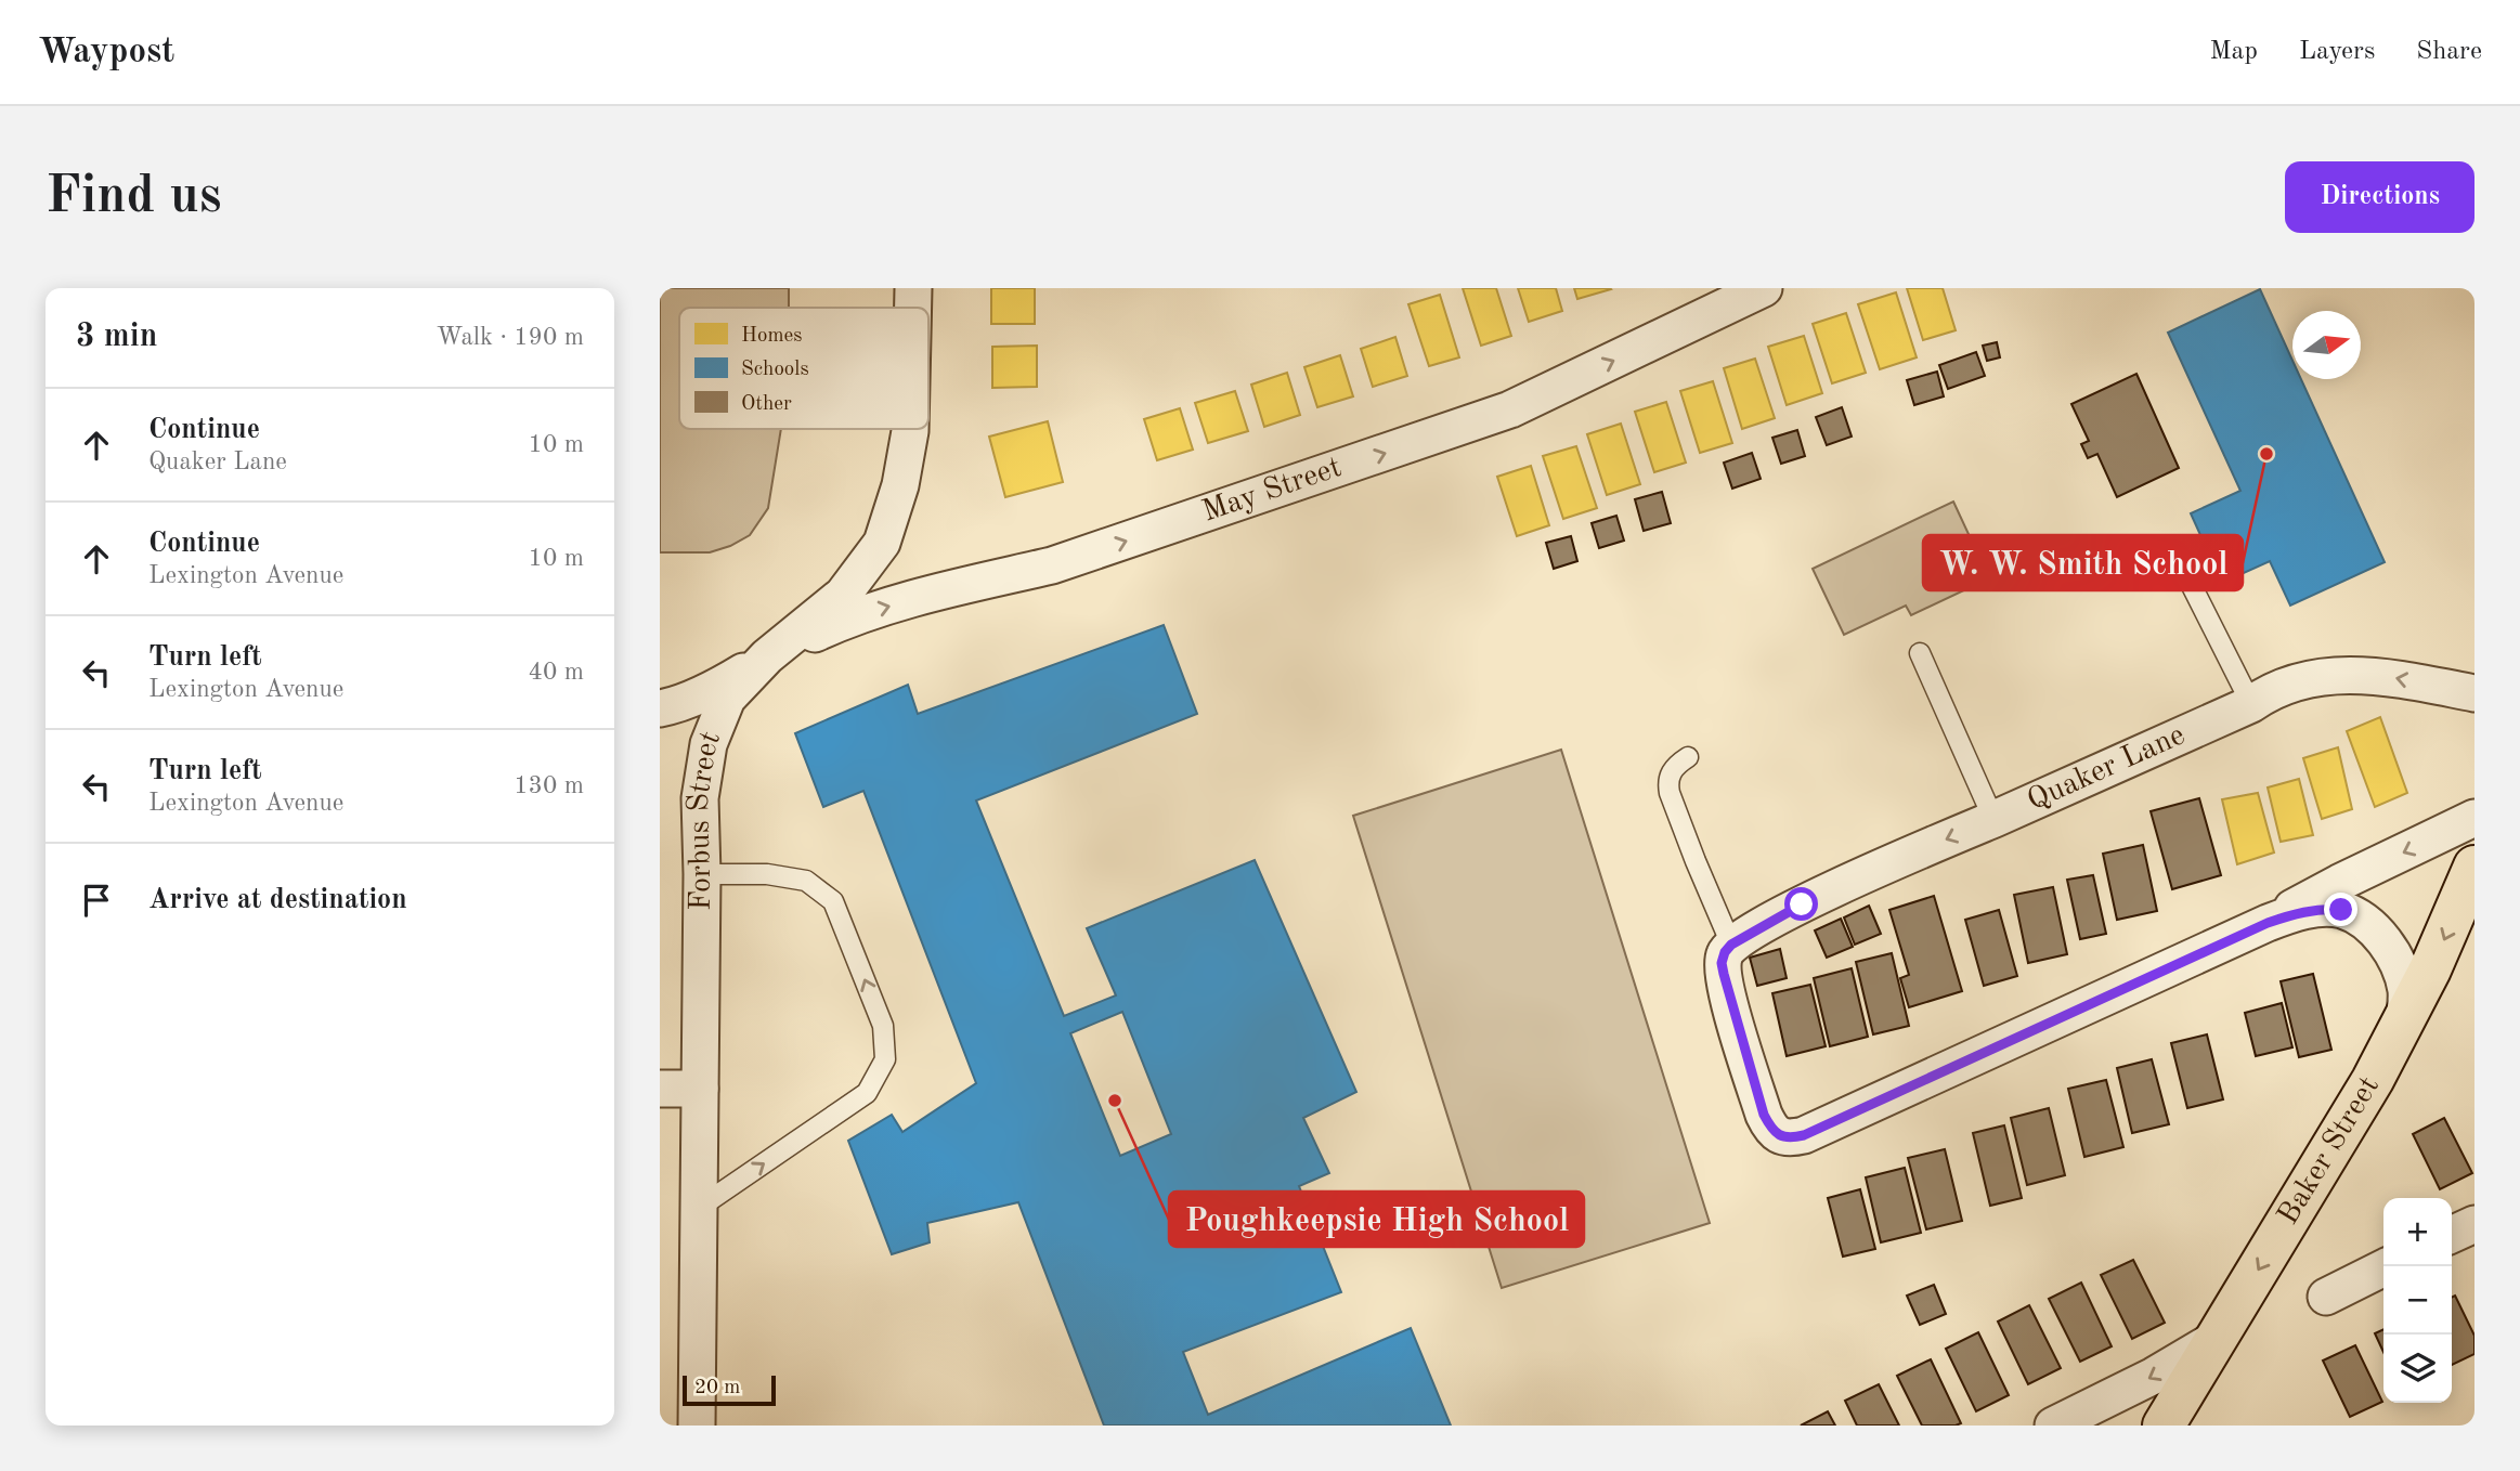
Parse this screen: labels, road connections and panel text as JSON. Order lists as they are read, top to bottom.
{
  "streets": {
    "highway": ["Baker Street"],
    "street": ["May Street", "Quaker Lane", "Forbus Street"]
  },
  "crossings": [
    ["May Street", "Forbus Street"]
  ],
  "one_way": ["May Street", "Quaker Lane", "Baker Street"],
  "places": ["W. W. Smith School", "Poughkeepsie High School"],
  "legend": ["Homes", "Schools", "Other"],
  "scale_bar": "20 m",
  "north": "right",
  "page": {
    "header": "Waypost",
    "nav": ["Map", "Layers", "Share"],
    "buttons": "Directions",
    "title": "Find us",
    "heading": ["3 min", "Walk · 190 m"],
    "list": [
      ["Continue", "Quaker Lane", "10 m"],
      ["Continue", "Lexington Avenue", "10 m"],
      ["Turn left", "Lexington Avenue", "40 m"],
      ["Turn left", "Lexington Avenue", "130 m"],
      "Arrive at destination"
    ],
    "map_buttons": ["+", "−"],
    "scale": "20 m"
  }
}
